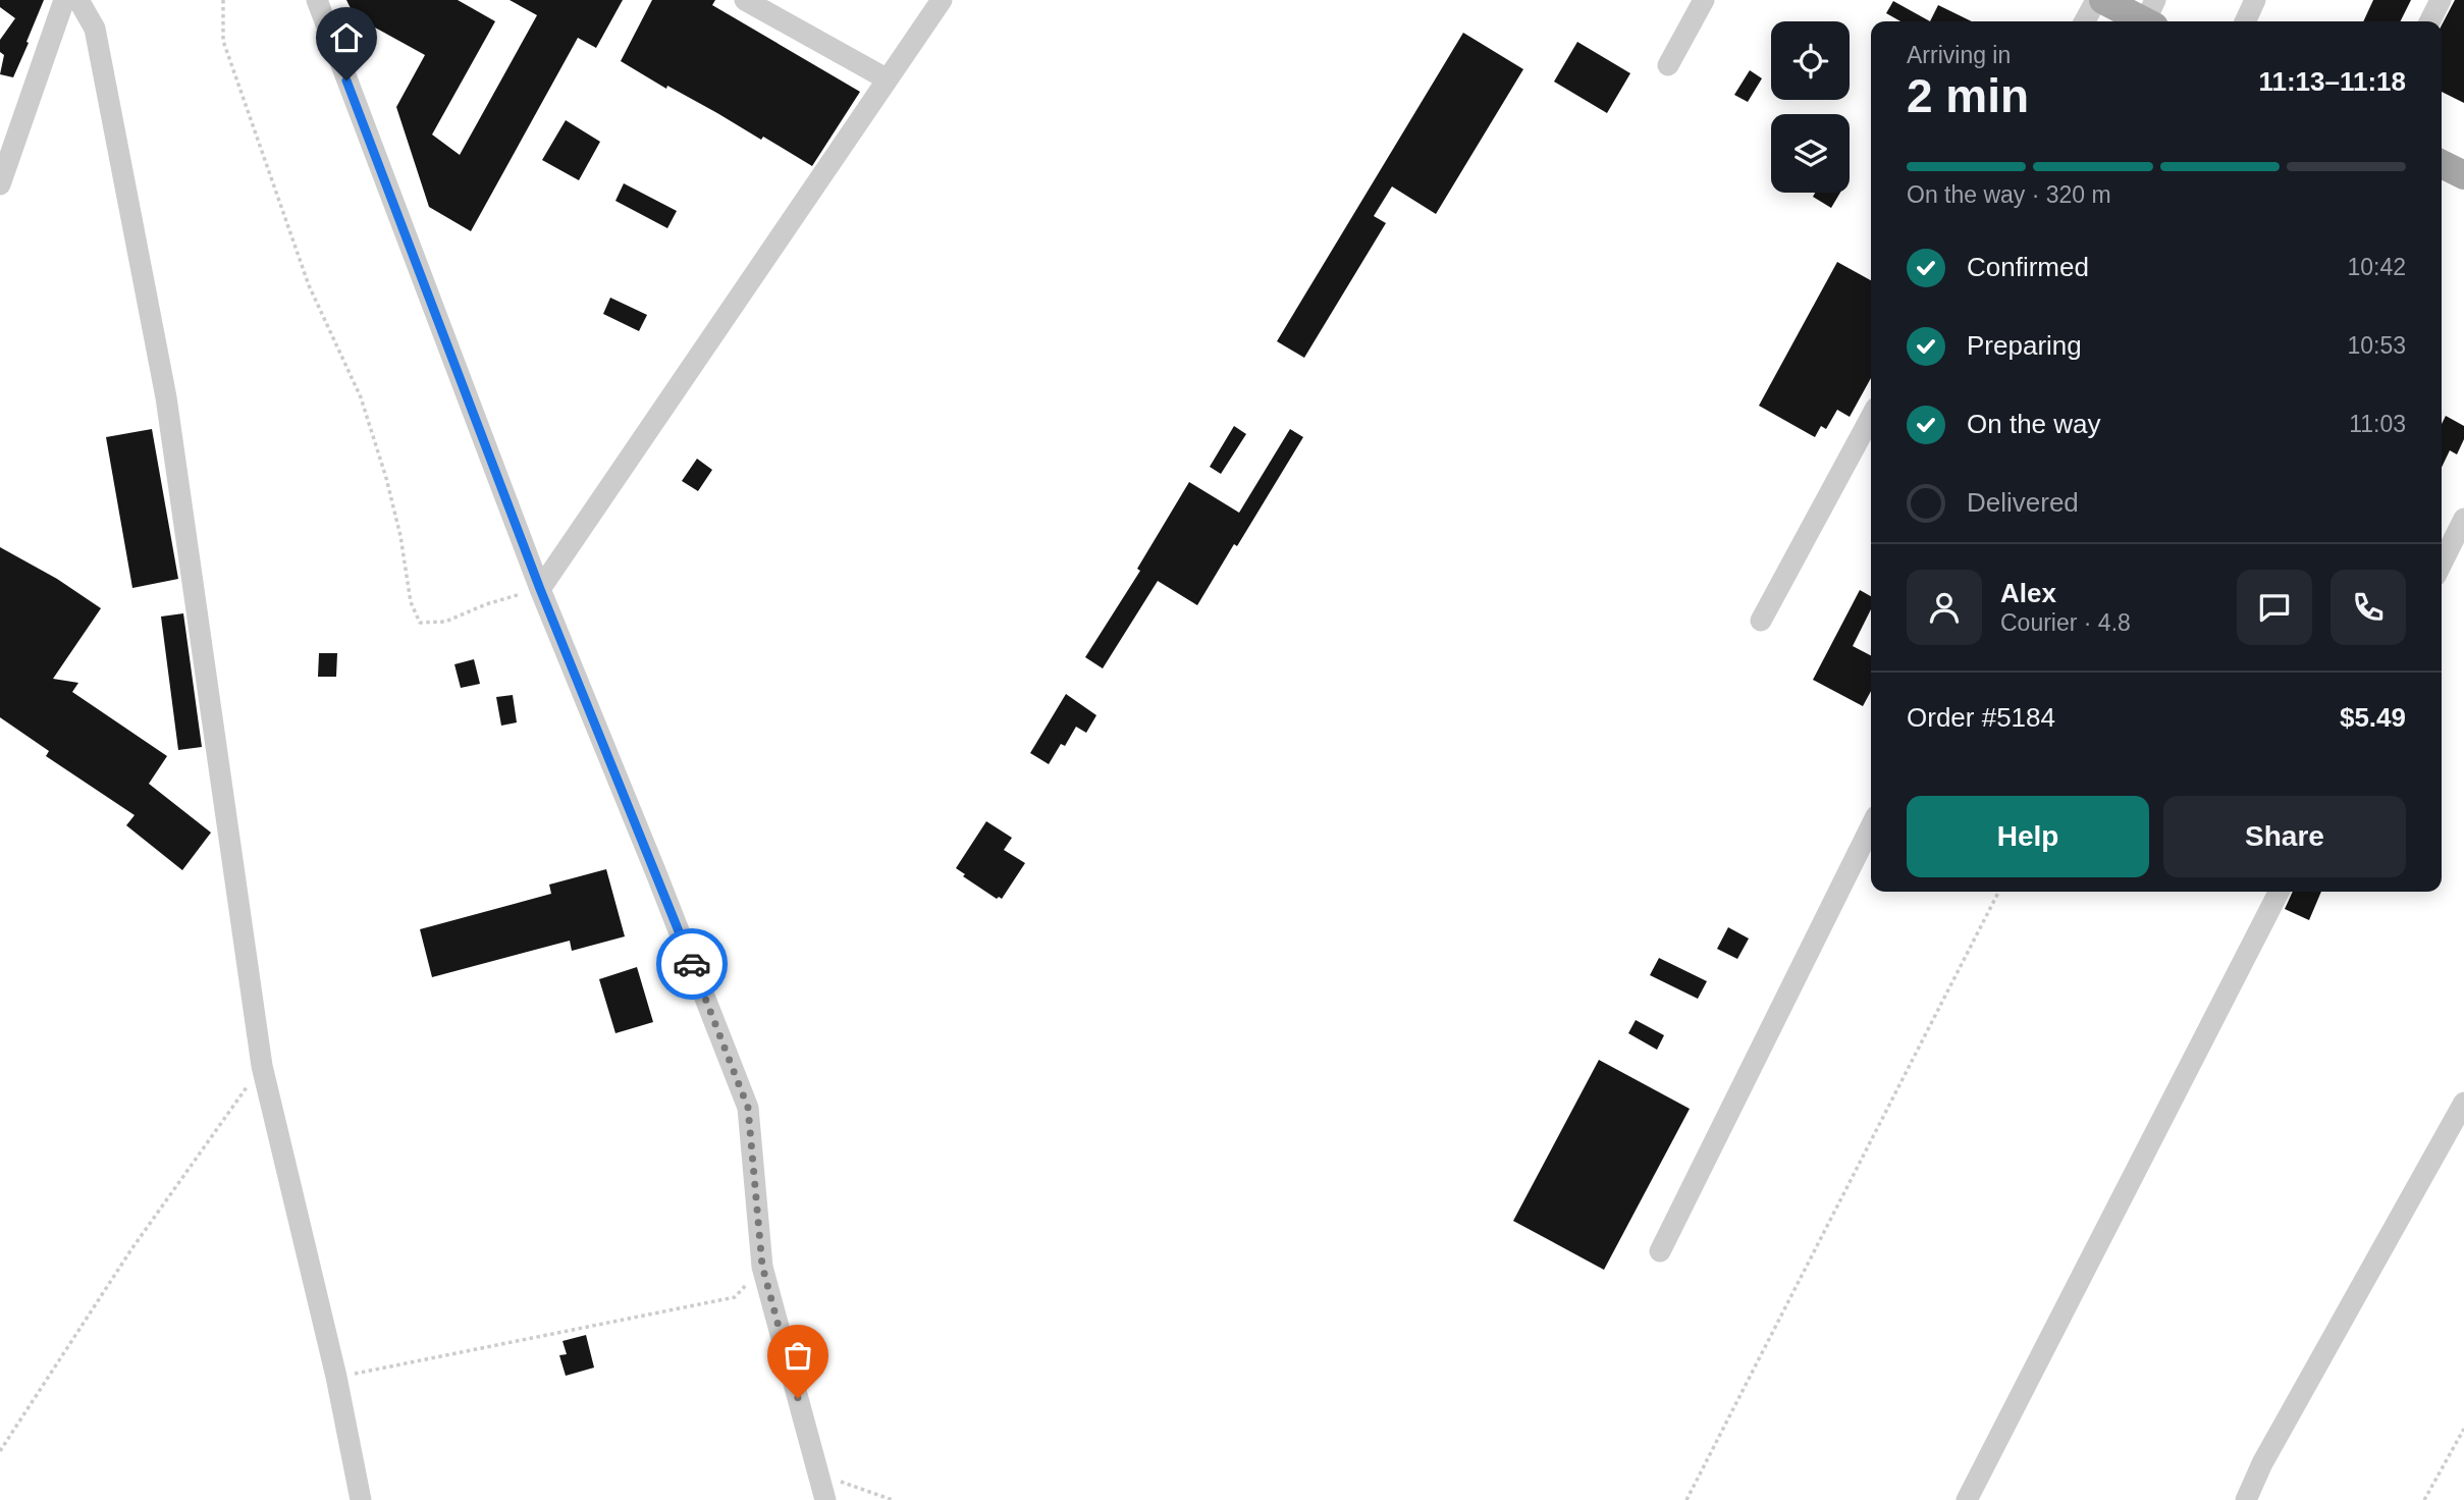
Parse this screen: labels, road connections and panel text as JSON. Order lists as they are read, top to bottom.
{
  "page": {
    "heading": ["2 min", "Arriving in", "11:13–11:18"],
    "panel": [
      "Alex",
      "Courier · 4.8",
      "Order #5184",
      "$5.49"
    ],
    "bar": "On the way · 320 m",
    "list": [
      ["Confirmed", "10:42"],
      ["Preparing", "10:53"],
      ["On the way", "11:03"],
      "Delivered"
    ],
    "buttons": ["Help", "Share"]
  }
}
